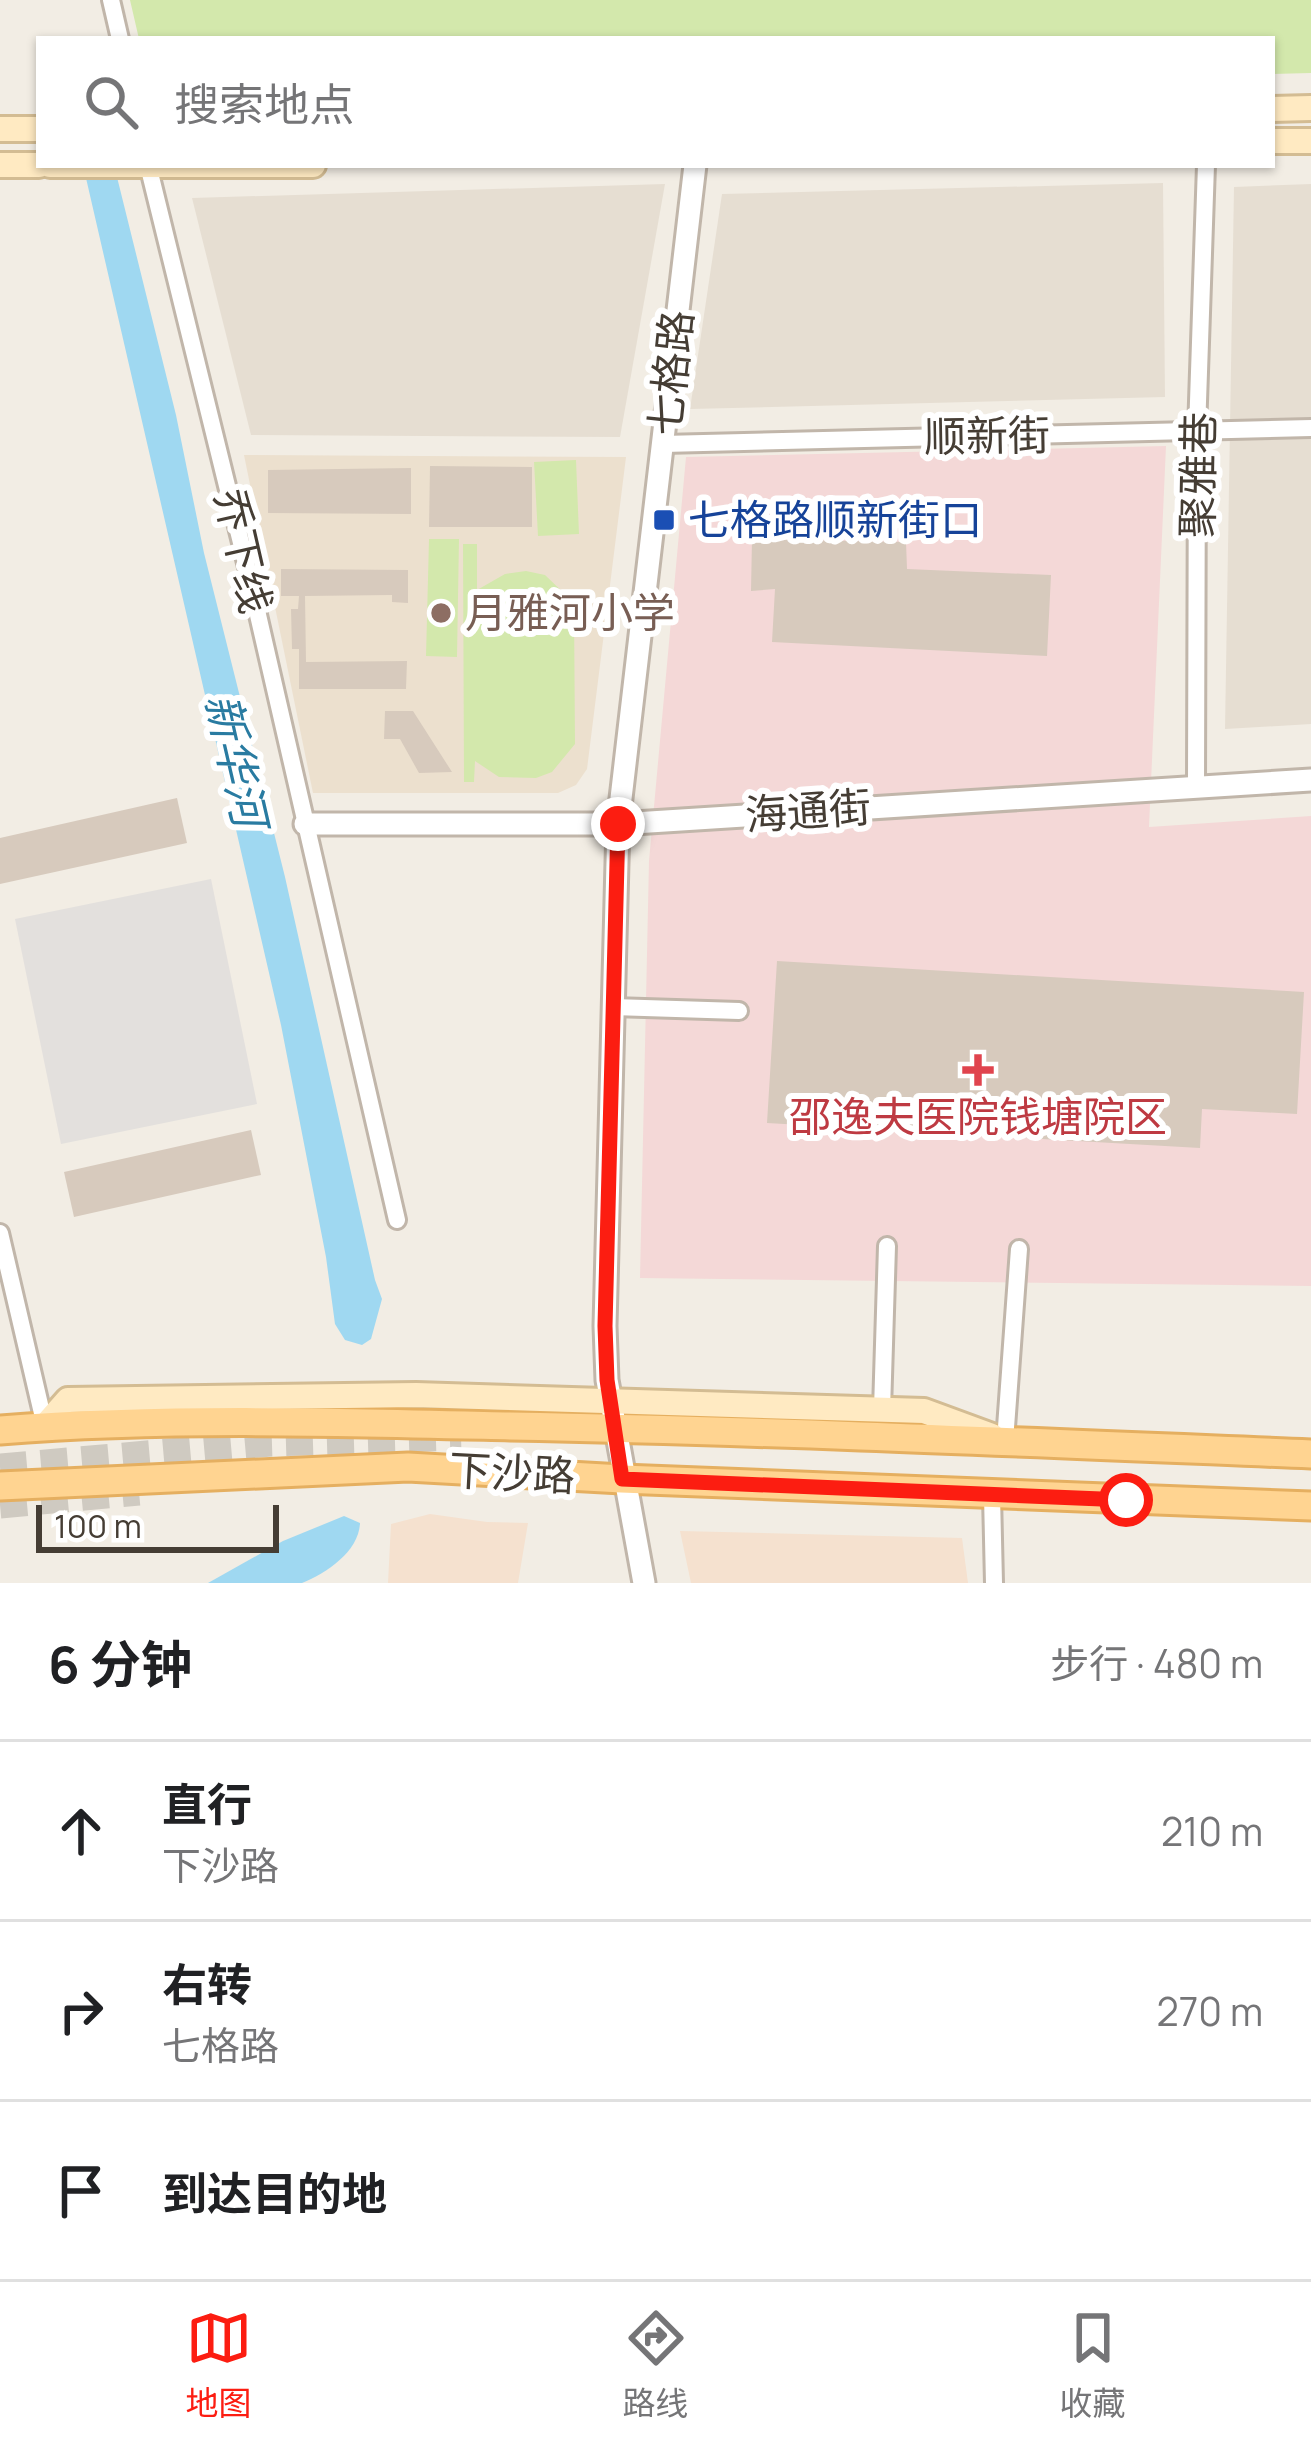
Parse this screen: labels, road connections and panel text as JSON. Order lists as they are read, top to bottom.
{
  "streets": {
    "main road": ["下沙路"],
    "street": [
      "七格路",
      "顺新街",
      "聚雅巷",
      "乔下线",
      "海通街"
    ]
  },
  "crossings": [
    ["七格路", "顺新街"],
    ["七格路", "海通街"],
    ["七格路", "下沙路"],
    ["顺新街", "聚雅巷"],
    ["聚雅巷", "海通街"],
    ["乔下线", "海通街"]
  ],
  "water": ["新华河"],
  "places": {
    "transit": ["七格路顺新街口"],
    "other": ["月雅河小学"],
    "health": ["邵逸夫医院钱塘院区"]
  },
  "scale_bar": "100 m",
  "page": {
    "search": "搜索地点",
    "scale": "100 m",
    "heading": ["6 分钟", "步行 · 480 m"],
    "list": [
      ["直行", "下沙路", "210 m"],
      ["右转", "七格路", "270 m"],
      "到达目的地"
    ],
    "nav": ["地图", "路线", "收藏"]
  }
}
